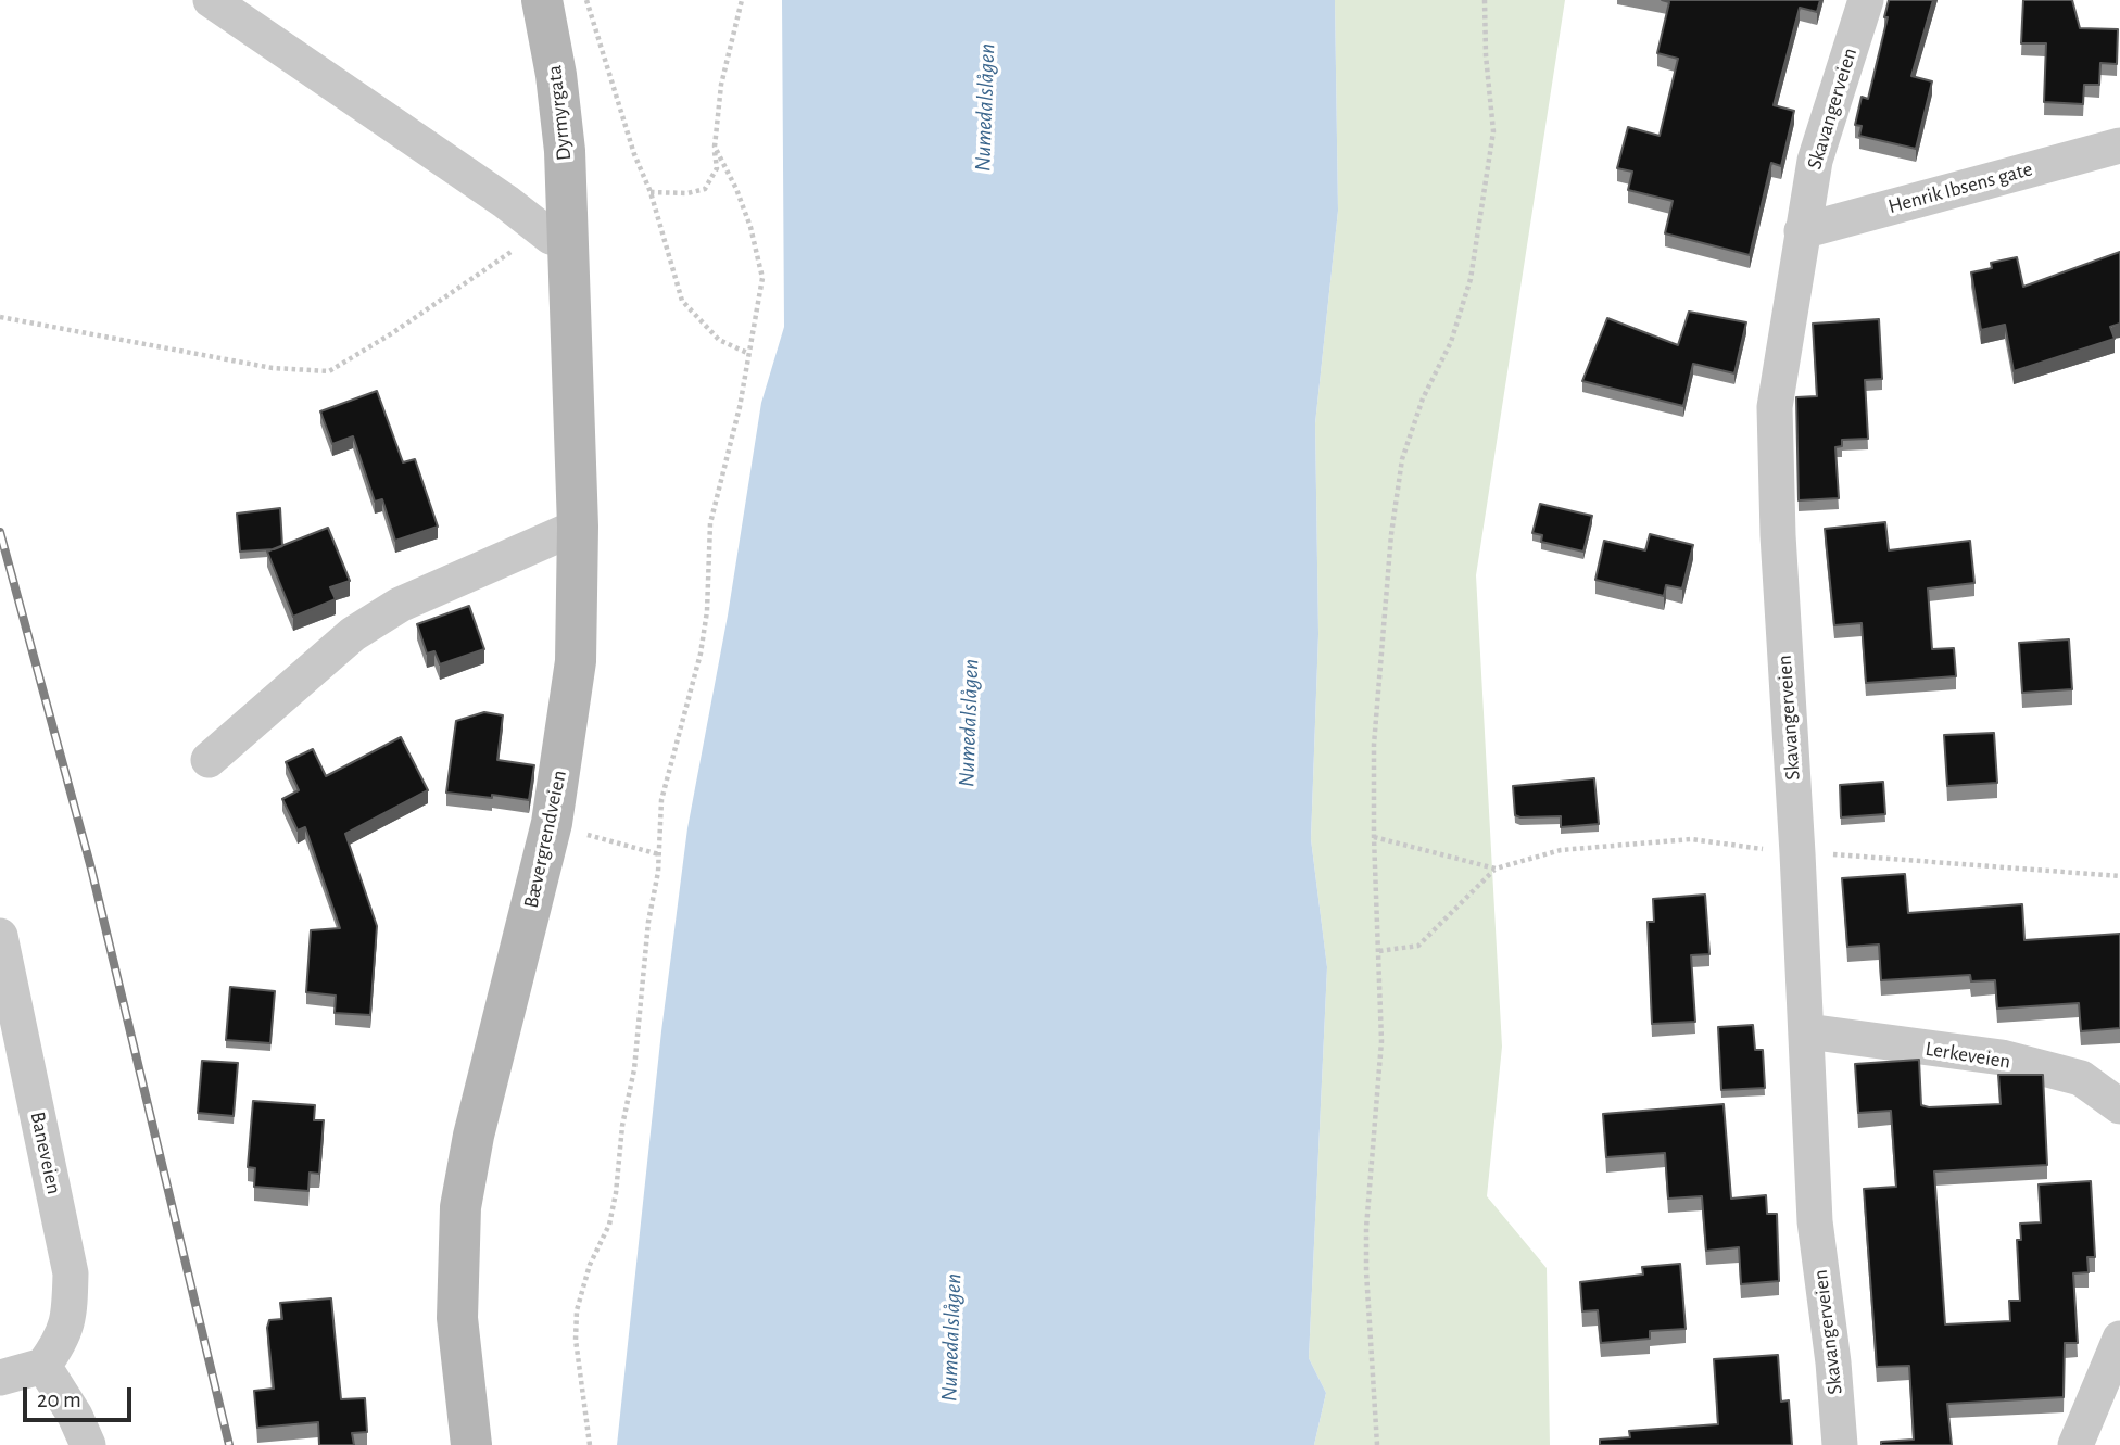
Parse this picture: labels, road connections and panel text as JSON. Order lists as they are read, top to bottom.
{
  "streets": {
    "main road": ["Dyrmyrgata", "Bævergrendveien"],
    "street": [
      "Skavangerveien",
      "Henrik Ibsens gate",
      "Lerkeveien",
      "Baneveien"
    ]
  },
  "crossings": [
    ["Skavangerveien", "Henrik Ibsens gate"],
    ["Skavangerveien", "Lerkeveien"],
    ["Dyrmyrgata", "Bævergrendveien"]
  ],
  "water": ["Numedalslågen"],
  "scale_bar": "20 m"
}
